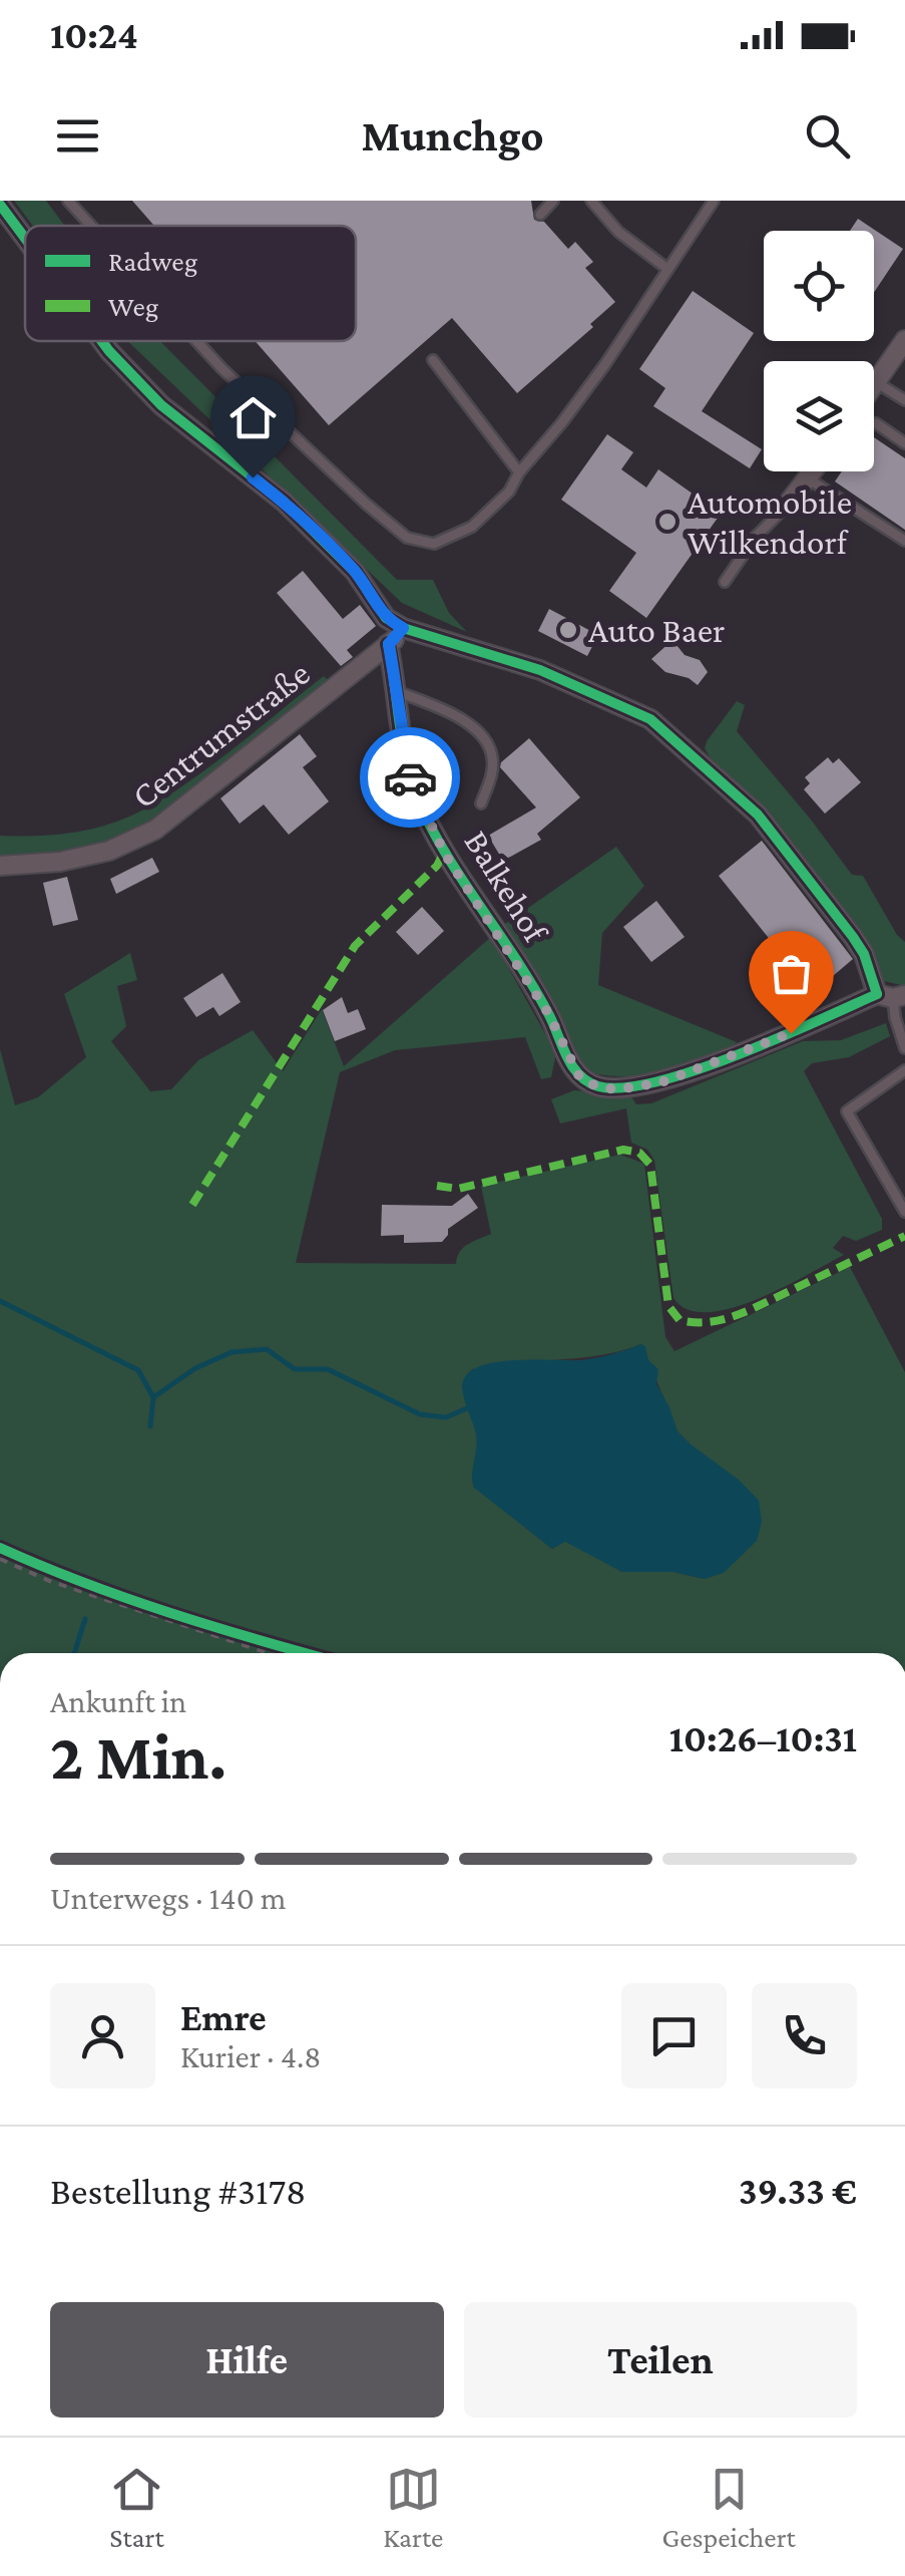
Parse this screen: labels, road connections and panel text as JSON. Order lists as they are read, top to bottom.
{
  "streets": {
    "street": ["Centrumstraße", "Balkehof"]
  },
  "crossings": [
    ["Centrumstraße", "Balkehof"]
  ],
  "places": ["Automobile Wilkendorf", "Auto Baer"],
  "legend": ["Radweg", "Weg"],
  "page": {
    "status": "10:24",
    "header": "Munchgo",
    "heading": ["2 Min.", "Ankunft in", "10:26–10:31"],
    "panel": [
      "Emre",
      "Kurier · 4.8",
      "Bestellung #3178",
      "39.33 €"
    ],
    "bar": "Unterwegs · 140 m",
    "buttons": ["Hilfe", "Teilen"],
    "tabs": ["Start", "Karte", "Gespeichert"]
  }
}
